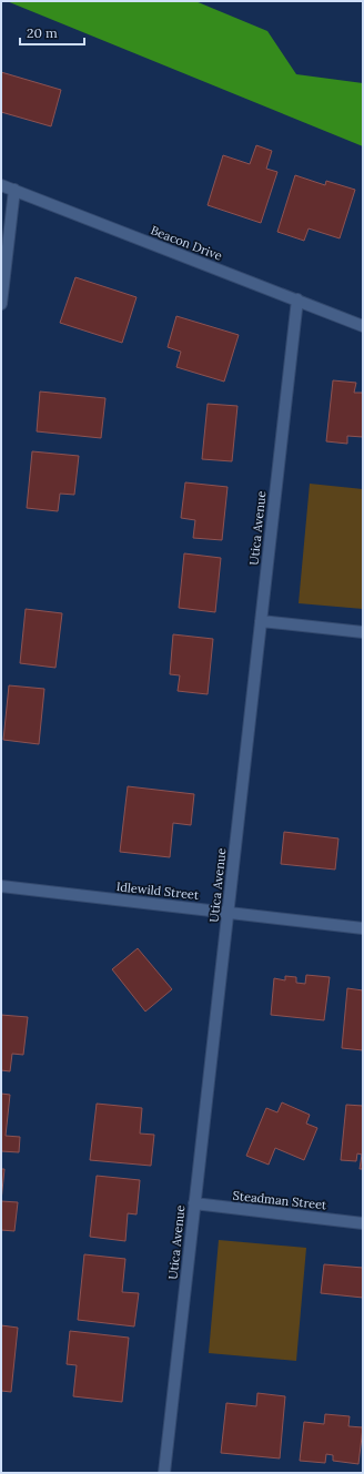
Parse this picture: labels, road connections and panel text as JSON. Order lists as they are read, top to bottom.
{
  "streets": {
    "street": [
      "Beacon Drive",
      "Utica Avenue",
      "Idlewild Street",
      "Steadman Street"
    ]
  },
  "crossings": [
    ["Beacon Drive", "Utica Avenue"],
    ["Utica Avenue", "Idlewild Street"],
    ["Utica Avenue", "Steadman Street"]
  ],
  "scale_bar": "20 m"
}
